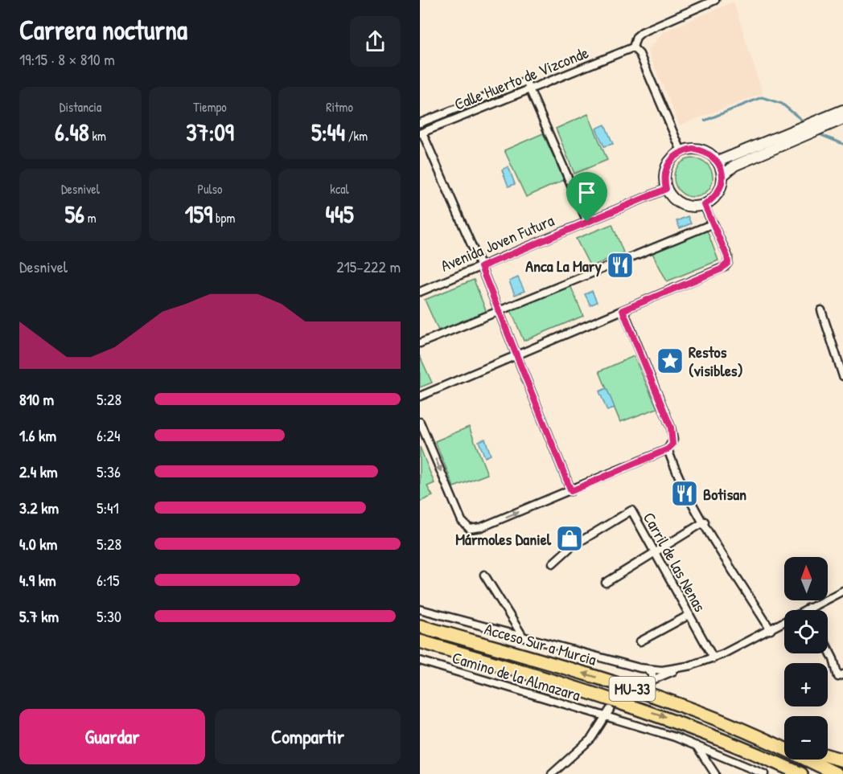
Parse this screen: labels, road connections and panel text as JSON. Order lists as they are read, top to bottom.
{
  "streets": {
    "highway": ["Acceso Sur a Murcia", "MU-33"],
    "street": [
      "Calle Huerto de Vizconde",
      "Avenida Joven Futura",
      "Carril de las Nenas",
      "Camino de la Almazara"
    ]
  },
  "places": {
    "restaurant": ["Anca La Mary", "Botisan"],
    "place": ["Restos (visibles)"],
    "shop": ["Mármoles Daniel"]
  },
  "north": "top",
  "page": {
    "heading": ["Carrera nocturna", "19:15 · 8 × 810 m"],
    "stats": [
      ["Distancia", "6.48 km"],
      ["Tiempo", "37:09"],
      ["Ritmo", "5:44 /km"],
      ["Desnivel", "56 m"],
      ["Pulso", "159 bpm"],
      ["kcal", "445"]
    ],
    "chart": ["Desnivel", "215–222 m"],
    "list": [
      {
        "name": "810 m",
        "note": "5:28"
      },
      {
        "name": "1.6 km",
        "note": "6:24"
      },
      {
        "name": "2.4 km",
        "note": "5:36"
      },
      {
        "name": "3.2 km",
        "note": "5:41"
      },
      {
        "name": "4.0 km",
        "note": "5:28"
      },
      {
        "name": "4.9 km",
        "note": "6:15"
      },
      {
        "name": "5.7 km",
        "note": "5:30"
      }
    ],
    "map_buttons": ["+", "−"],
    "buttons": ["Guardar", "Compartir"]
  }
}
